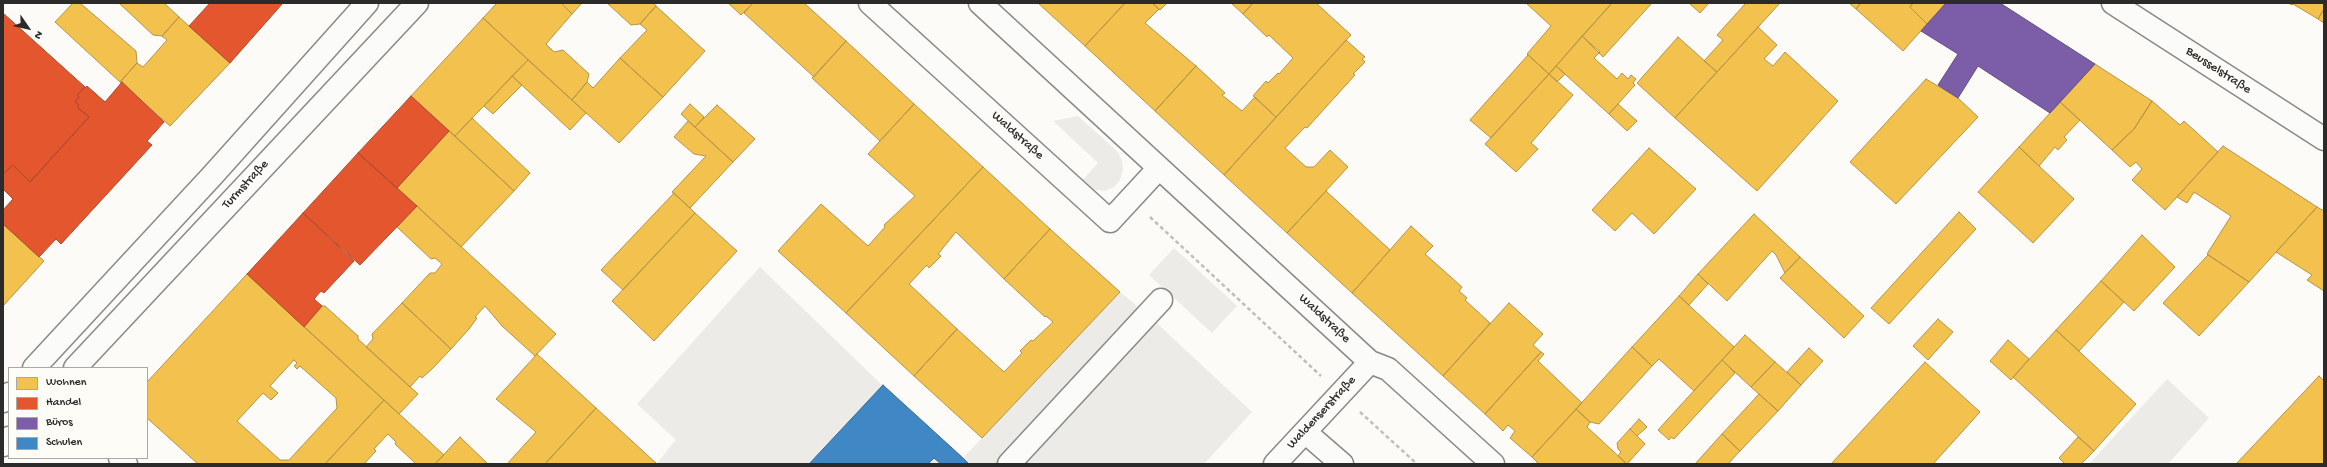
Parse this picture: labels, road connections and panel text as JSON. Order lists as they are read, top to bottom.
{
  "streets": {
    "street": [
      "Beusselstraße",
      "Waldstraße",
      "Turmstraße",
      "Waldenserstraße"
    ]
  },
  "crossings": [
    ["Waldstraße", "Waldenserstraße"]
  ],
  "legend": [
    "Wohnen",
    "Handel",
    "Büros",
    "Schulen"
  ],
  "north": "bottom right"
}
